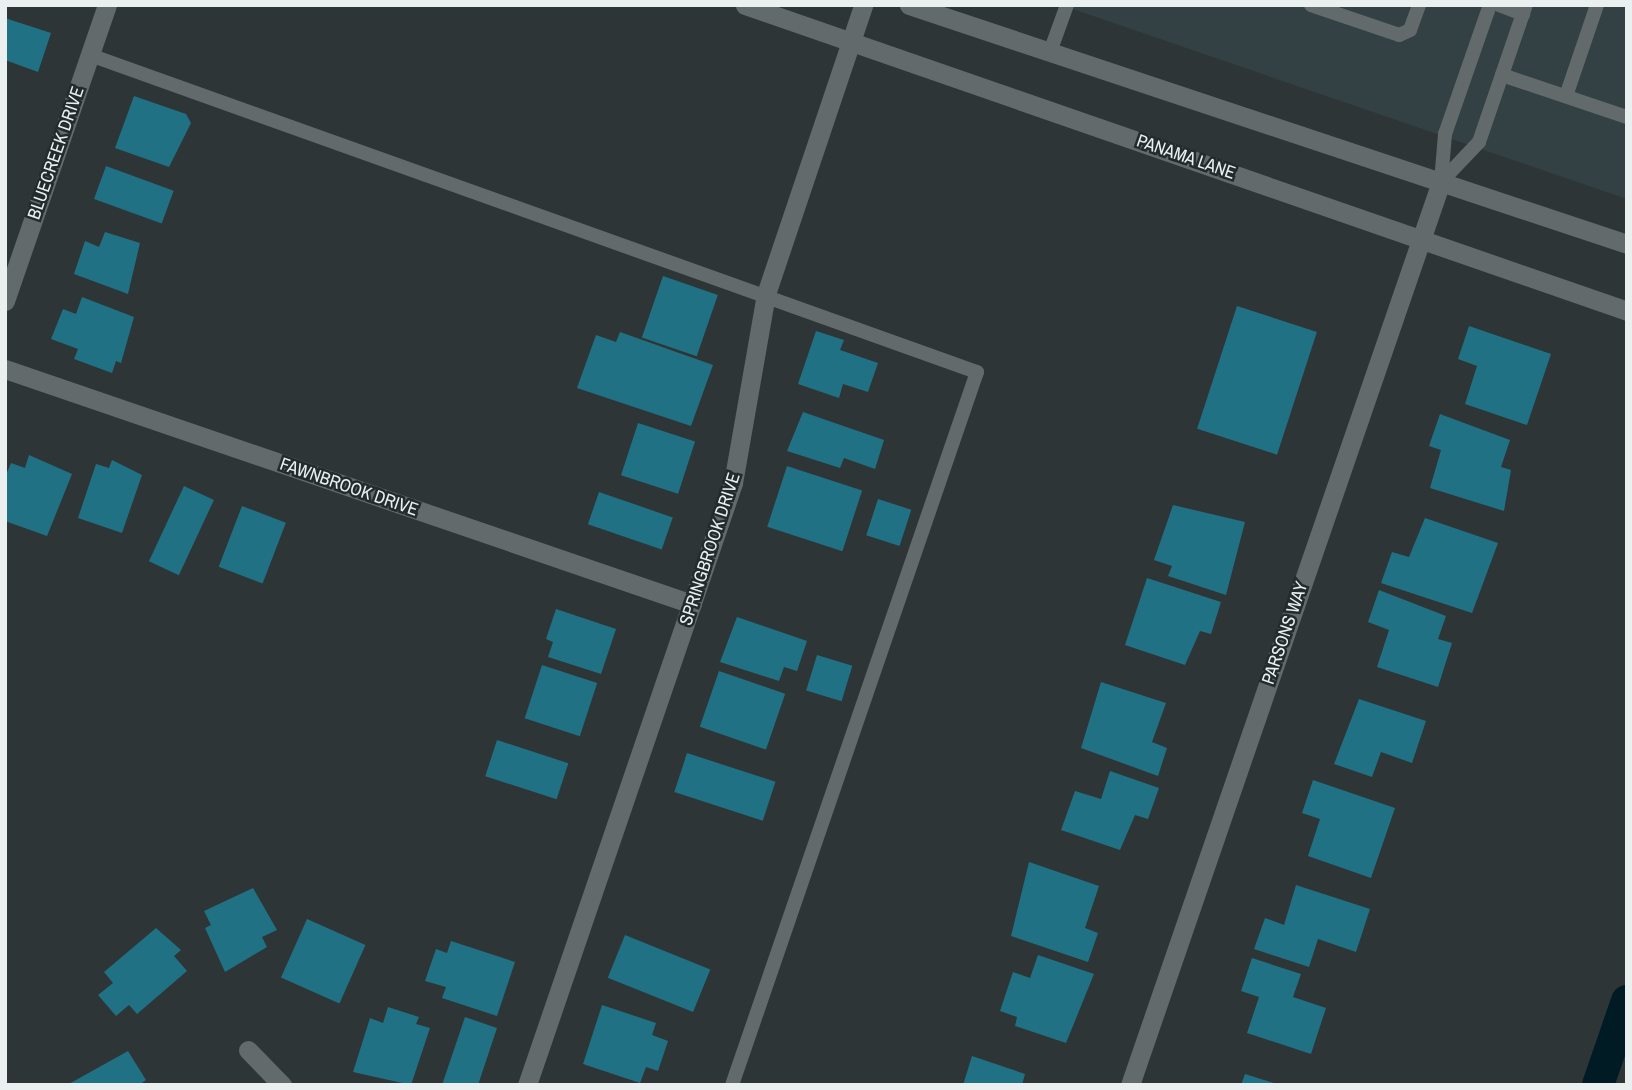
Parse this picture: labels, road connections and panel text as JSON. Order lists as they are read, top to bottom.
{
  "streets": {
    "street": [
      "BLUECREEK DRIVE",
      "PANAMA LANE",
      "FAWNBROOK DRIVE",
      "SPRINGBROOK DRIVE",
      "PARSONS WAY"
    ]
  },
  "crossings": [
    ["PANAMA LANE", "SPRINGBROOK DRIVE"],
    ["PANAMA LANE", "PARSONS WAY"],
    ["FAWNBROOK DRIVE", "SPRINGBROOK DRIVE"]
  ]
}
